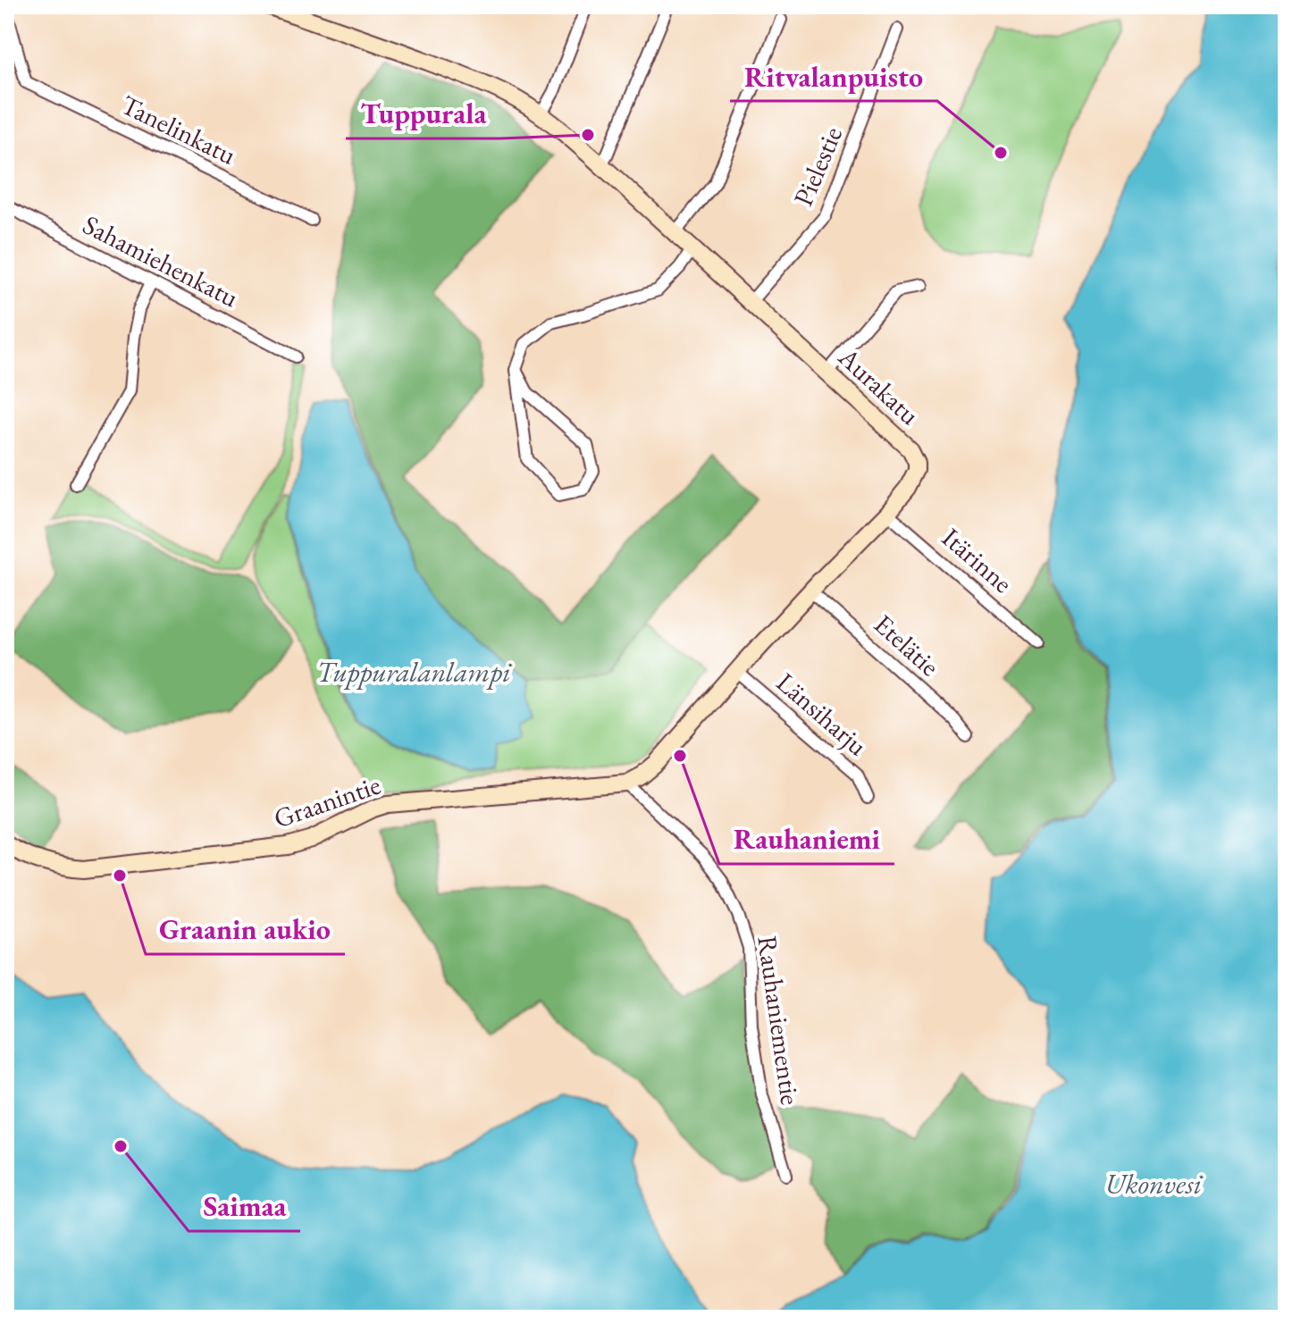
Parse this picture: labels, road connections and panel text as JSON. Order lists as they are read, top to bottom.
{
  "streets": {
    "street": [
      "Tanelinkatu",
      "Pielestie",
      "Sahamiehenkatu",
      "Aurakatu",
      "Itärinne",
      "Etelätie",
      "Länsiharju",
      "Graanintie",
      "Rauhaniementie"
    ]
  },
  "crossings": [
    ["Pielestie", "Aurakatu"],
    ["Aurakatu", "Itärinne"],
    ["Aurakatu", "Etelätie"],
    ["Aurakatu", "Länsiharju"],
    ["Aurakatu", "Graanintie"],
    ["Aurakatu", "Rauhaniementie"],
    ["Graanintie", "Rauhaniementie"]
  ],
  "water": ["Tuppuralanlampi", "Ukonvesi"],
  "places": [
    "Tuppurala",
    "Ritvalanpuisto",
    "Rauhaniemi",
    "Graanin aukio",
    "Saimaa"
  ]
}
